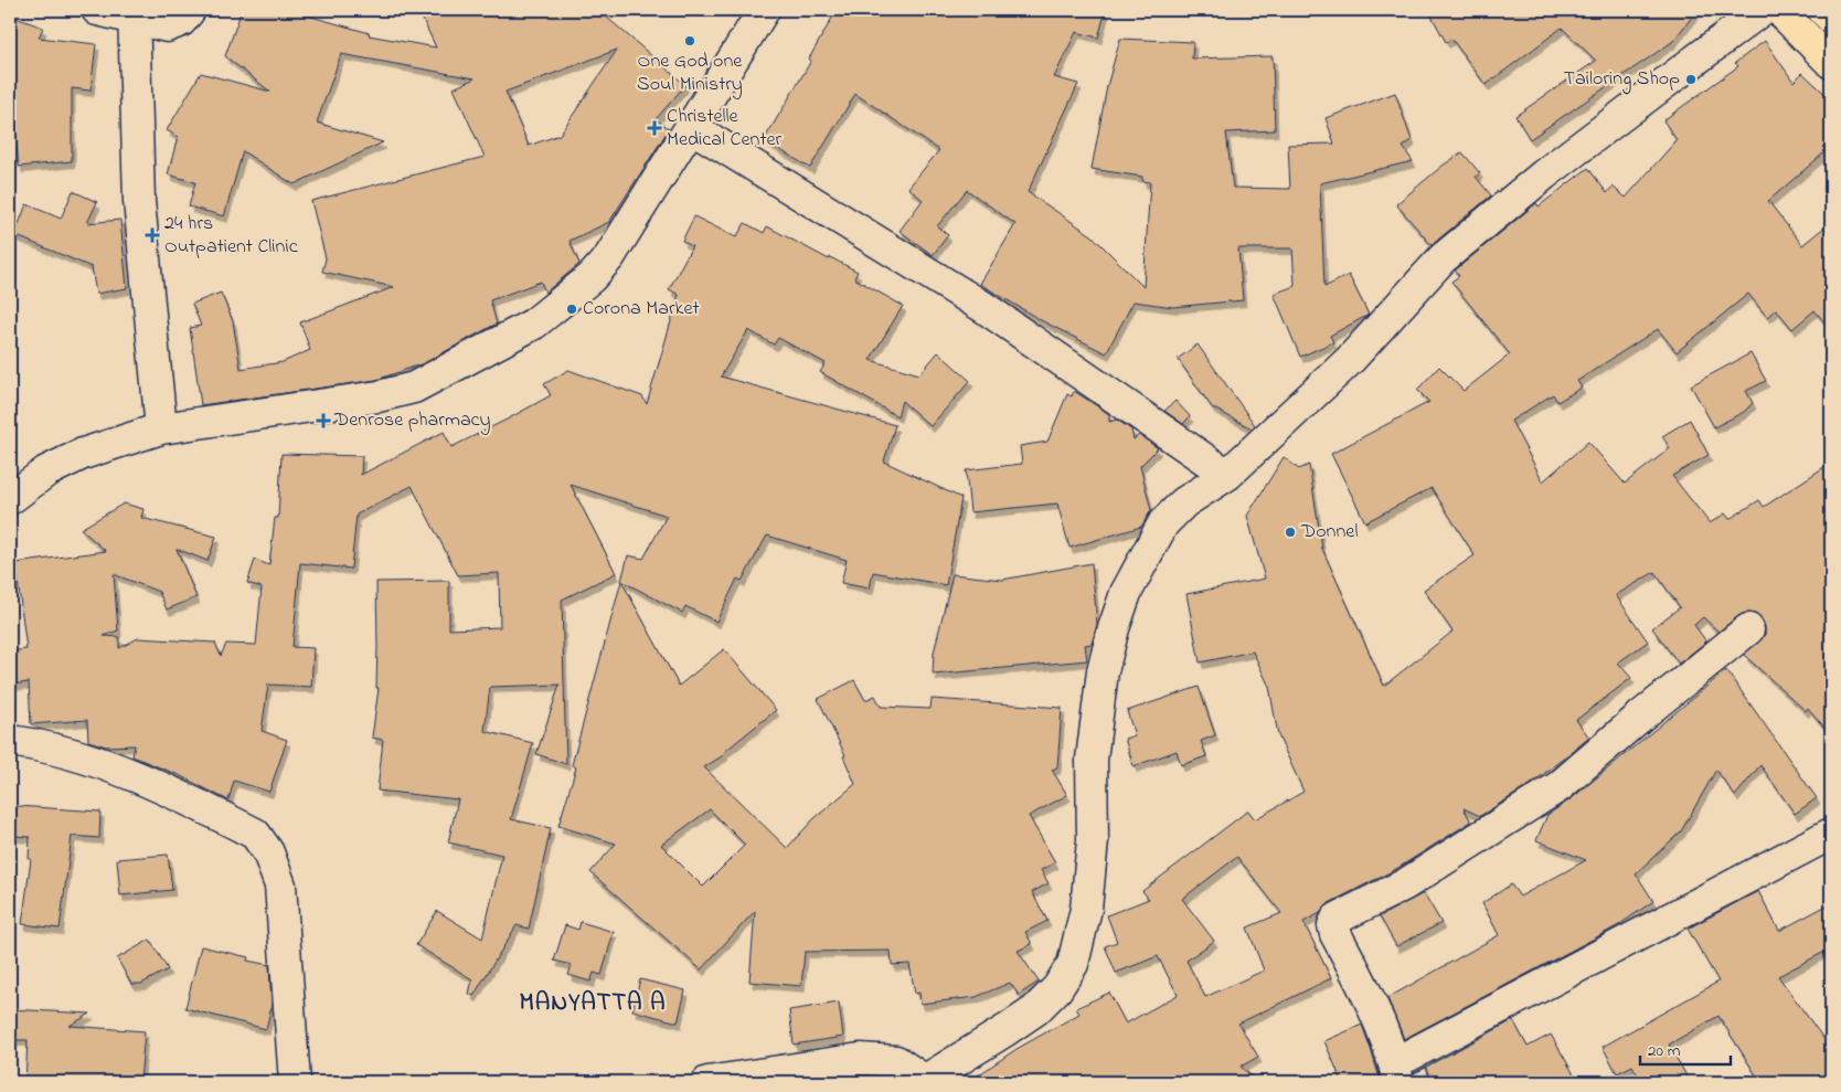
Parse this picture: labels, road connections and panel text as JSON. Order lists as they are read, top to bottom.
{
  "districts": ["MANYATTA A"],
  "places": {
    "other": [
      "One God one Soul Ministry",
      "Tailoring Shop",
      "Corona Market",
      "Donnel"
    ],
    "health": ["Christelle Medical Center", "24 hrs Outpatient Clinic", "Denrose pharmacy"]
  },
  "scale_bar": "20 m"
}
